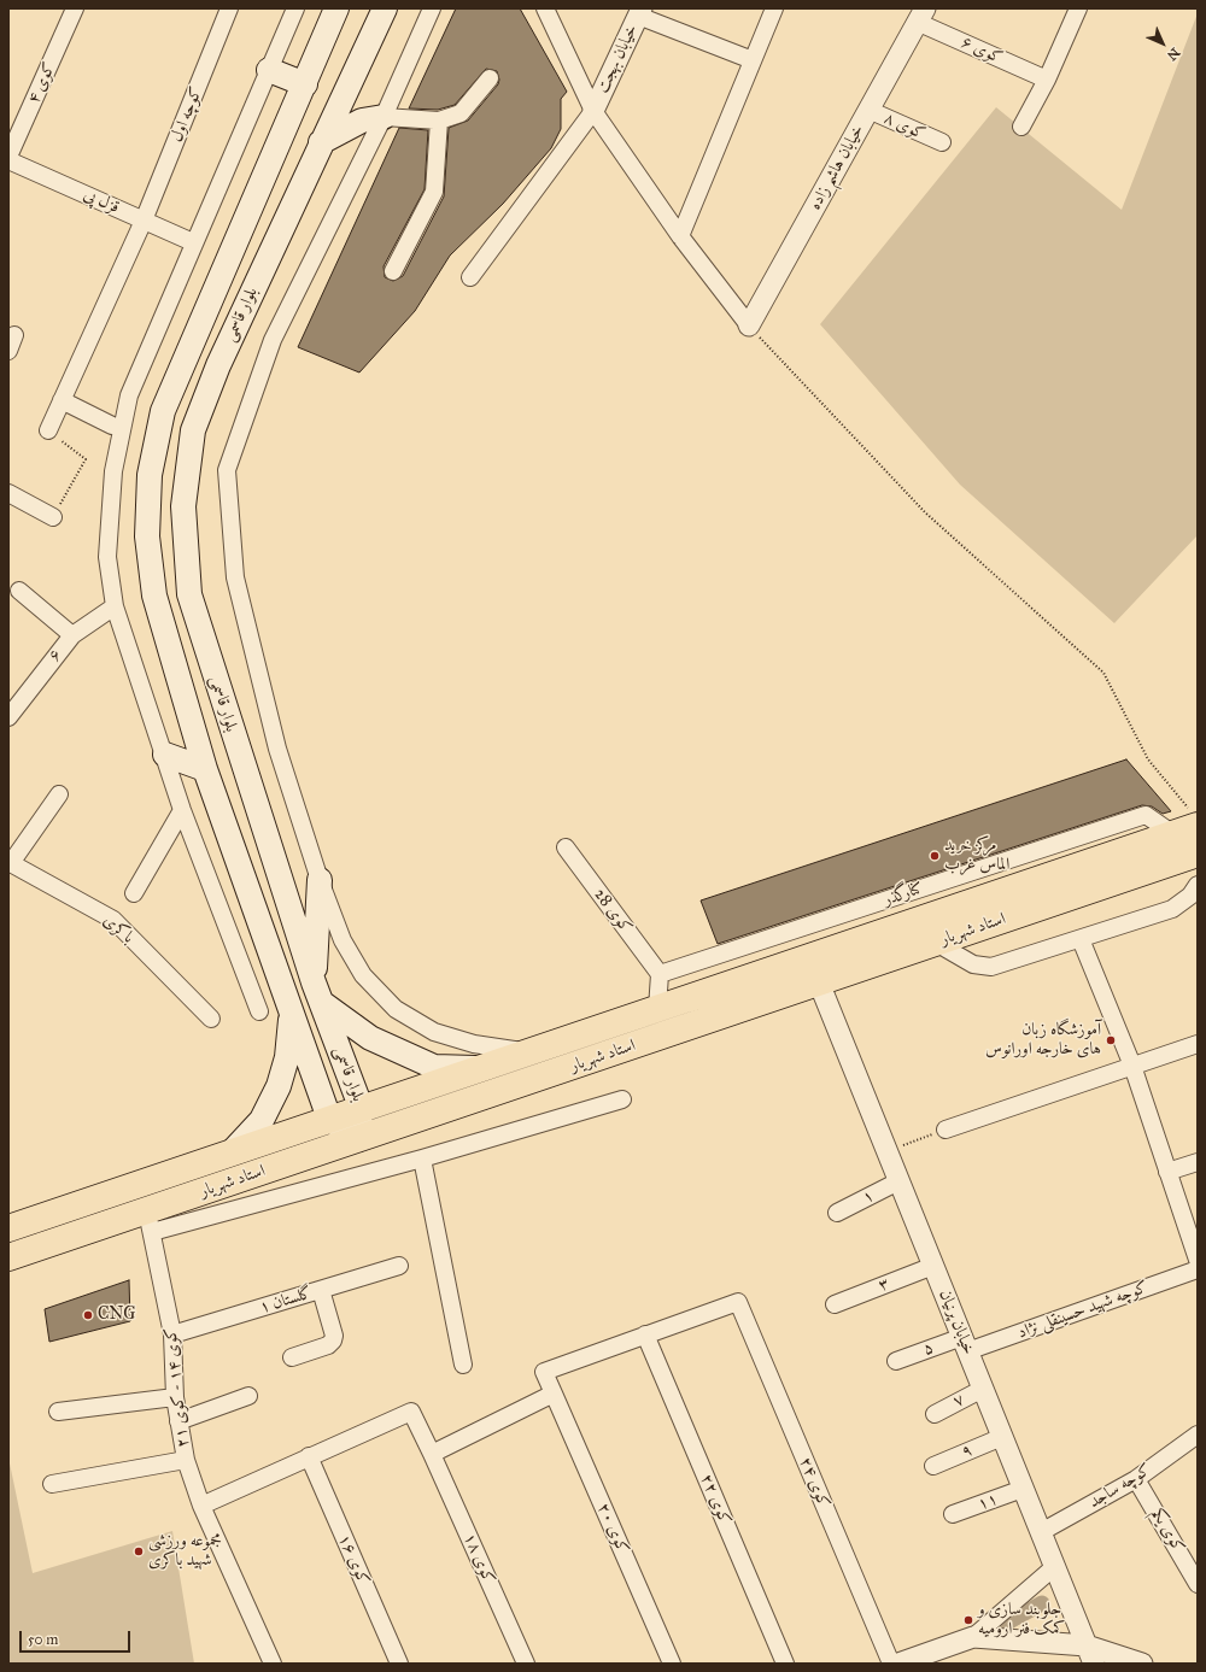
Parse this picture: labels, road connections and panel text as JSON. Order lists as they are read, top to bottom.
{
  "streets": {
    "main road": ["بلوار قاسمی", "استاد شهریار"],
    "street": [
      "کوی ۶",
      "خیابان بهجت",
      "کوی ۴",
      "کوچه اول",
      "کوی ۸",
      "خیابان هاشم زاده",
      "قزل پی",
      "۶",
      "کنارگذر",
      "کوی 28",
      "باکری",
      "۱",
      "۳",
      "۱ گلستان",
      "کوچه شهید حسینقلی نژاد",
      "خیابان پرنیان",
      "۵",
      "کوی ۱۴ - کوی ۲۱",
      "۷",
      "۹",
      "کوی ۲۴",
      "کوچه ساجد",
      "کوی ۲۲",
      "۱۱",
      "کوی ۲۰",
      "کوی یکم",
      "کوی ۱۸",
      "کوی ۱۶"
    ]
  },
  "crossings": [
    ["کوی ۶", "خیابان هاشم زاده"],
    ["کوچه اول", "قزل پی"],
    ["کوی ۸", "خیابان هاشم زاده"],
    ["بلوار قاسمی", "استاد شهریار"],
    ["کنارگذر", "کوی 28"],
    ["کنارگذر", "استاد شهریار"],
    ["استاد شهریار", "خیابان پرنیان"],
    ["استاد شهریار", "کوی ۱۴ - کوی ۲۱"],
    ["۱", "خیابان پرنیان"],
    ["۳", "خیابان پرنیان"],
    ["۱ گلستان", "کوی ۱۴ - کوی ۲۱"],
    ["کوچه شهید حسینقلی نژاد", "خیابان پرنیان"],
    ["کوچه شهید حسینقلی نژاد", "۵"],
    ["خیابان پرنیان", "۵"],
    ["خیابان پرنیان", "۷"],
    ["خیابان پرنیان", "۹"],
    ["خیابان پرنیان", "کوچه ساجد"],
    ["خیابان پرنیان", "۱۱"],
    ["کوی ۲۴", "کوی ۲۲"],
    ["کوی ۲۴", "کوی ۲۰"],
    ["کوچه ساجد", "کوی یکم"],
    ["کوی ۲۲", "کوی ۲۰"],
    ["کوی ۱۸", "کوی ۱۶"]
  ],
  "places": [
    "مرکز خرید الماس غرب",
    "آموزشگاه زبان های خارجه اورانوس",
    "CNG",
    "مجموعه ورزشی شهید باکری",
    "جلوبند سازی و کمک فنر ارومیه"
  ],
  "scale_bar": "50 m",
  "north": "bottom right"
}
